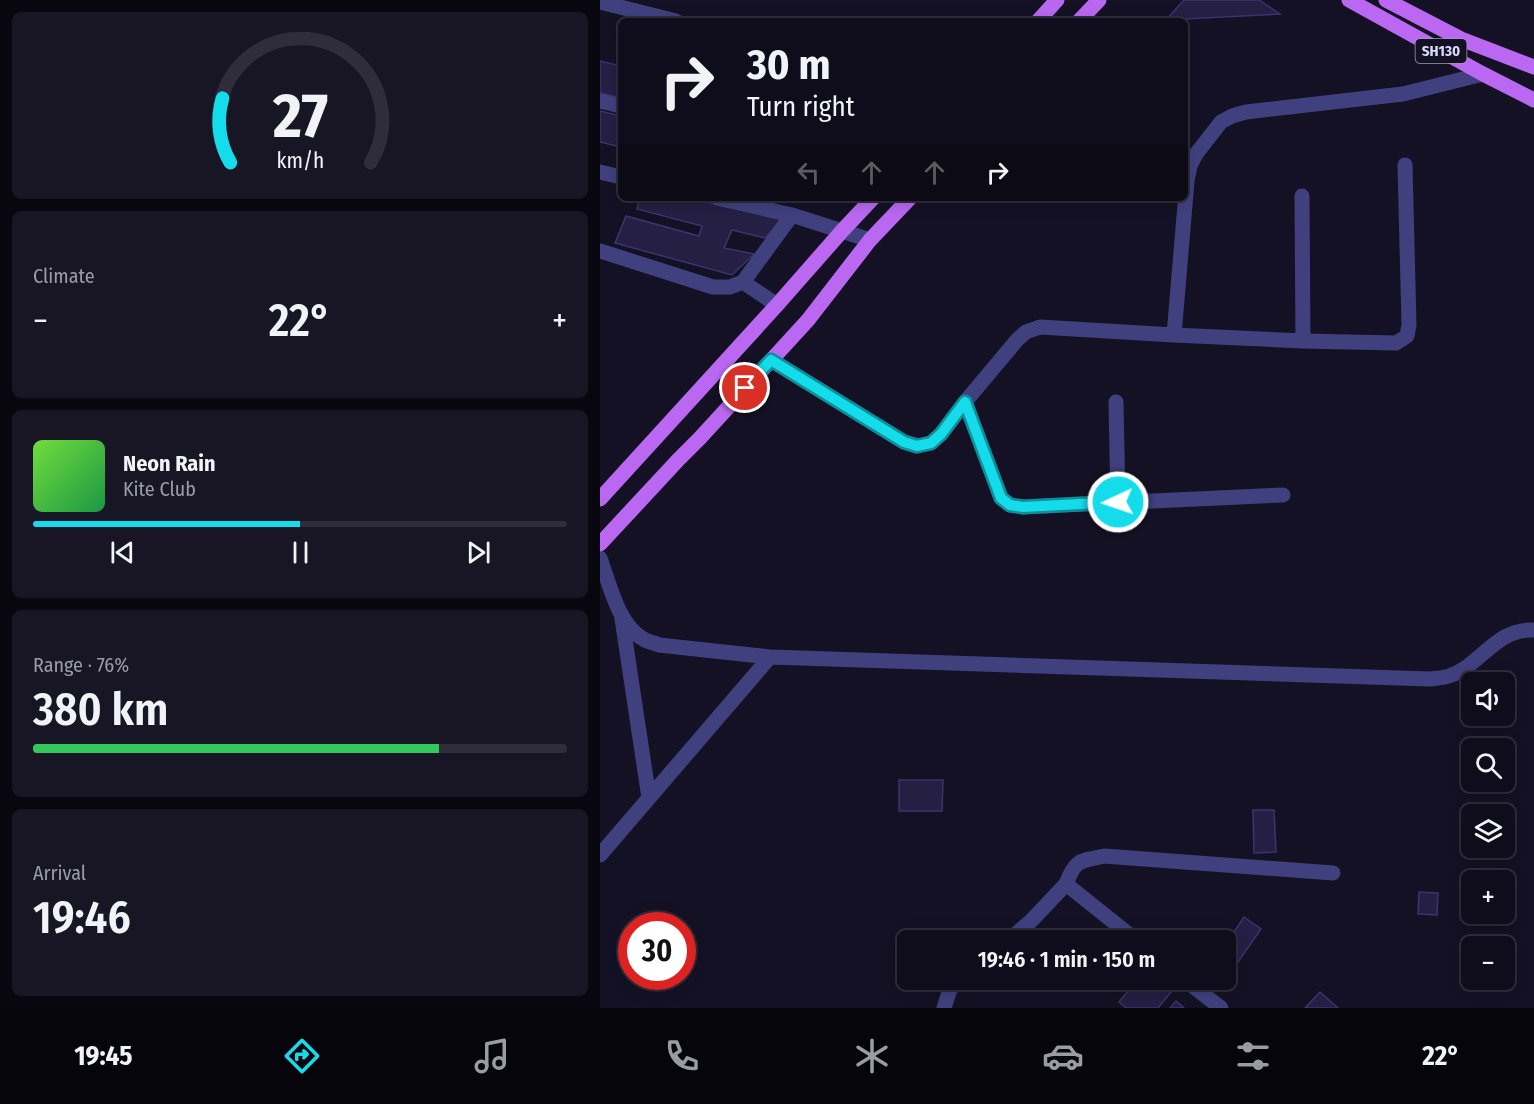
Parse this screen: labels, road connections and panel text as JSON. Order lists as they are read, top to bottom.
{
  "streets": {
    "main road": ["SH130"]
  },
  "page": {
    "turn": ["30 m", "Turn right"],
    "tile": [
      "Climate",
      ["Range · 76%", "380 km"],
      ["Arrival", "19:46"]
    ],
    "heat": ["−", "22°", "+"],
    "song": ["Neon Rain", "Kite Club"],
    "map_buttons": ["+", "−"],
    "limit": "30",
    "trip": "19:46 · 1 min · 150 m",
    "tabs": ["19:45", "22°"],
    "gauge": ["27", "km/h"]
  }
}
